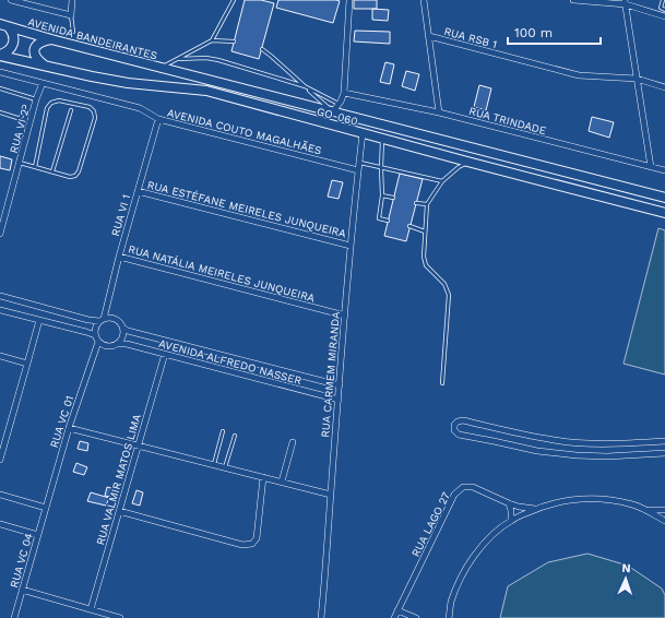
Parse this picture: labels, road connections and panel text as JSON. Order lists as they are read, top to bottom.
{
  "streets": {
    "main road": ["AVENIDA BANDEIRANTES", "GO-060"],
    "street": [
      "RUA RSB 1",
      "RUA TRINDADE",
      "RUA VI 2",
      "AVENIDA COUTO MAGALHÃES",
      "RUA ESTÉFANE MEIRELES JUNQUEIRA",
      "RUA VI 1",
      "RUA NATÁLIA MEIRELES JUNQUEIRA",
      "AVENIDA ALFREDO NASSER",
      "RUA CARMEM MIRANDA",
      "RUA VC 01",
      "RUA VALMIR MATOS LIMA",
      "RUA LAGO 27",
      "RUA VC 04"
    ]
  },
  "crossings": [
    ["AVENIDA BANDEIRANTES", "GO-060"],
    ["GO-060", "RUA CARMEM MIRANDA"],
    ["RUA VI 2", "AVENIDA COUTO MAGALHÃES"],
    ["AVENIDA COUTO MAGALHÃES", "RUA VI 1"],
    ["AVENIDA COUTO MAGALHÃES", "RUA CARMEM MIRANDA"],
    ["RUA ESTÉFANE MEIRELES JUNQUEIRA", "RUA VI 1"],
    ["RUA ESTÉFANE MEIRELES JUNQUEIRA", "RUA CARMEM MIRANDA"],
    ["RUA VI 1", "RUA NATÁLIA MEIRELES JUNQUEIRA"],
    ["RUA VI 1", "AVENIDA ALFREDO NASSER"],
    ["RUA VI 1", "RUA VC 01"],
    ["RUA NATÁLIA MEIRELES JUNQUEIRA", "RUA CARMEM MIRANDA"],
    ["AVENIDA ALFREDO NASSER", "RUA CARMEM MIRANDA"],
    ["AVENIDA ALFREDO NASSER", "RUA VC 01"],
    ["AVENIDA ALFREDO NASSER", "RUA VALMIR MATOS LIMA"],
    ["RUA VC 01", "RUA VC 04"]
  ],
  "scale_bar": "100 m",
  "north": "top"
}
